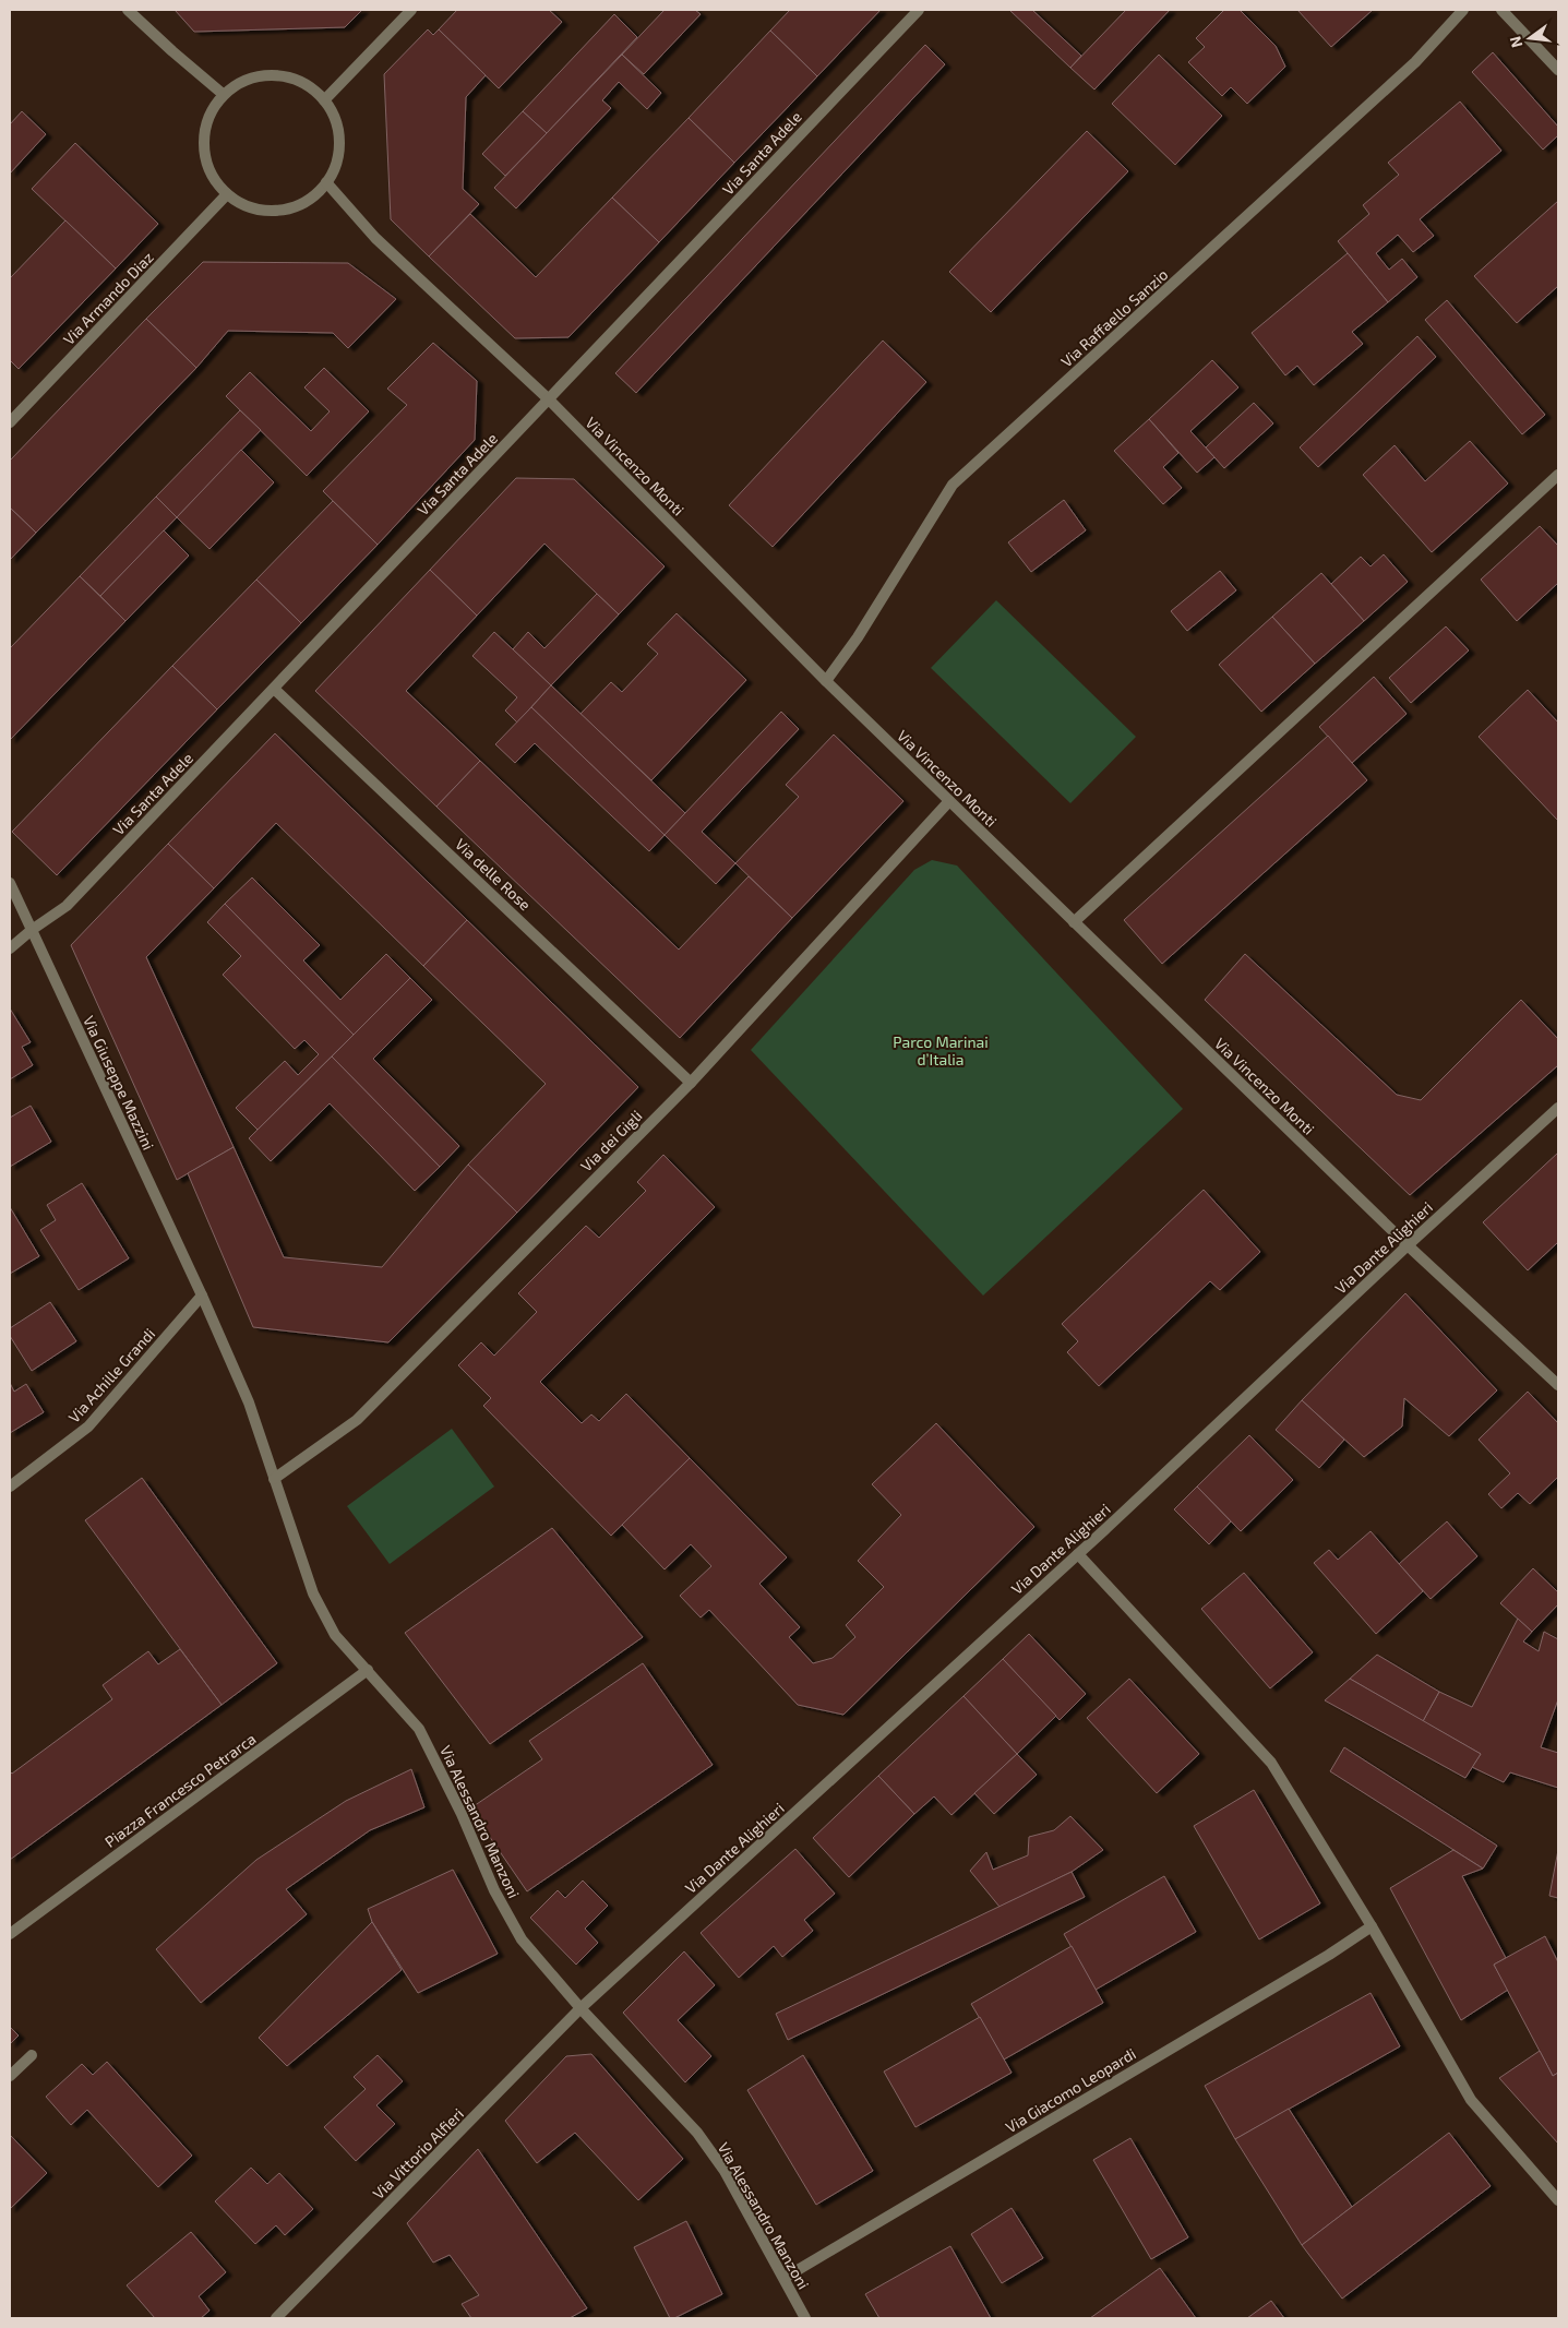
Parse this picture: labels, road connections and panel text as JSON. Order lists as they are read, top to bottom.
{
  "streets": {
    "street": [
      "Via Santa Adele",
      "Via Armando Diaz",
      "Via Raffaello Sanzio",
      "Via Vincenzo Monti",
      "Via delle Rose",
      "Via Giuseppe Mazzini",
      "Via dei Gigli",
      "Via Dante Alighieri",
      "Via Achille Grandi",
      "Piazza Francesco Petrarca",
      "Via Alessandro Manzoni",
      "Via Giacomo Leopardi",
      "Via Vittorio Alfieri"
    ]
  },
  "crossings": [
    ["Via Santa Adele", "Via Vincenzo Monti"],
    ["Via Santa Adele", "Via delle Rose"],
    ["Via Santa Adele", "Via Giuseppe Mazzini"],
    ["Via Armando Diaz", "Via Vincenzo Monti"],
    ["Via Raffaello Sanzio", "Via Vincenzo Monti"],
    ["Via Vincenzo Monti", "Via dei Gigli"],
    ["Via Vincenzo Monti", "Via Dante Alighieri"],
    ["Via delle Rose", "Via dei Gigli"],
    ["Via Giuseppe Mazzini", "Via Achille Grandi"],
    ["Via Giuseppe Mazzini", "Via Alessandro Manzoni"],
    ["Via dei Gigli", "Via Alessandro Manzoni"],
    ["Via Dante Alighieri", "Via Alessandro Manzoni"],
    ["Via Dante Alighieri", "Via Vittorio Alfieri"],
    ["Via Achille Grandi", "Via Alessandro Manzoni"],
    ["Piazza Francesco Petrarca", "Via Alessandro Manzoni"],
    ["Via Alessandro Manzoni", "Via Giacomo Leopardi"],
    ["Via Alessandro Manzoni", "Via Vittorio Alfieri"]
  ],
  "parks": ["Parco Marinai d’Italia"],
  "north": "left"
}
